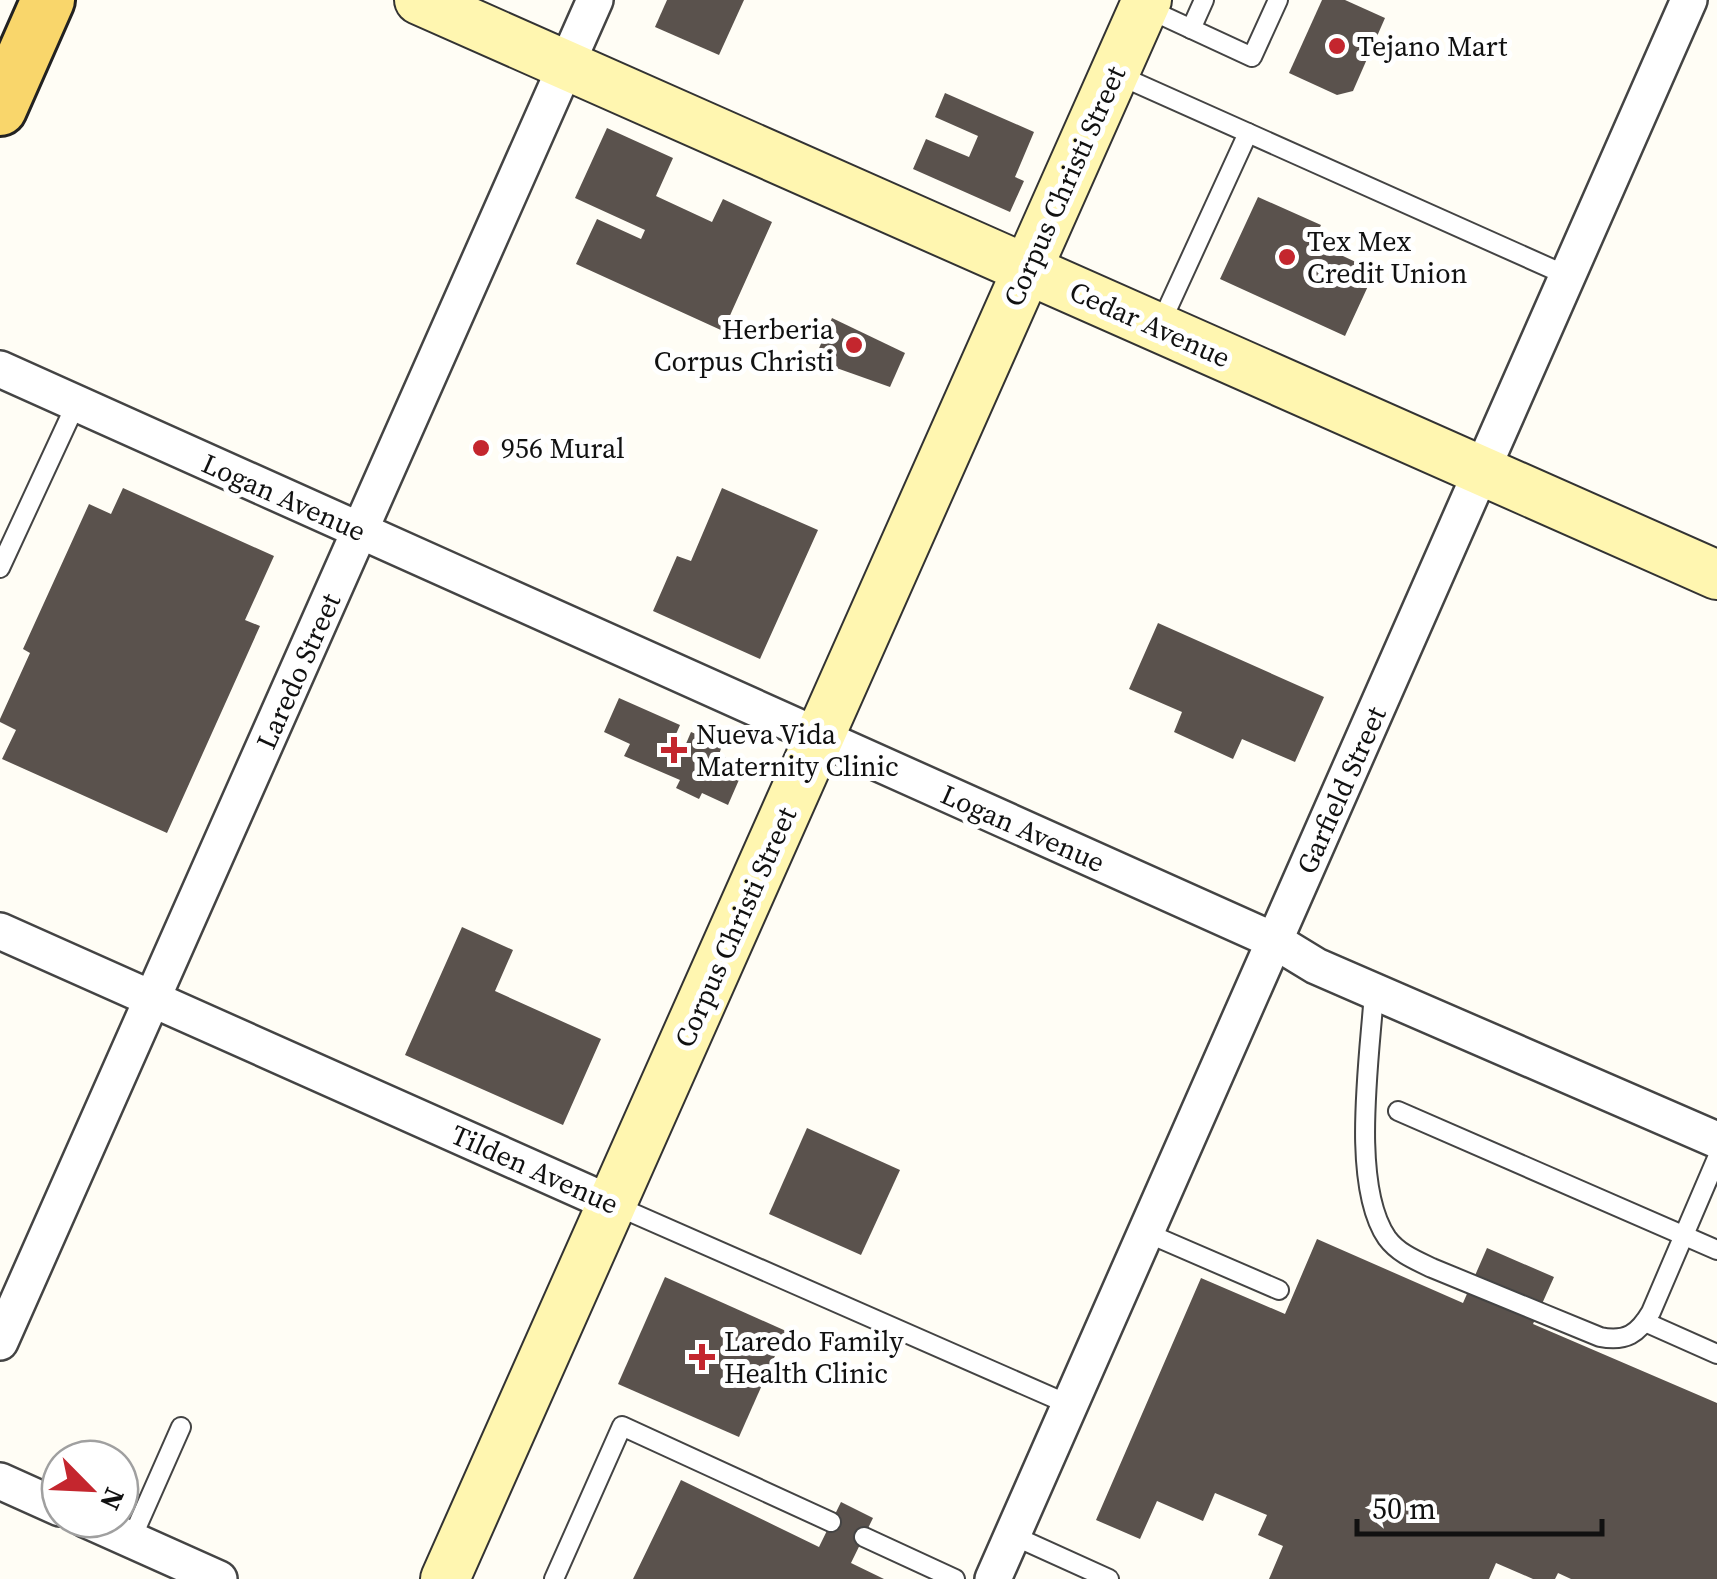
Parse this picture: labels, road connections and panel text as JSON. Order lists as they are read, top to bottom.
{
  "streets": {
    "main road": ["Corpus Christi Street", "Cedar Avenue"],
    "street": [
      "Logan Avenue",
      "Laredo Street",
      "Garfield Street",
      "Tilden Avenue"
    ]
  },
  "crossings": [
    ["Corpus Christi Street", "Cedar Avenue"],
    ["Corpus Christi Street", "Logan Avenue"],
    ["Corpus Christi Street", "Tilden Avenue"],
    ["Cedar Avenue", "Laredo Street"],
    ["Cedar Avenue", "Garfield Street"],
    ["Logan Avenue", "Laredo Street"],
    ["Logan Avenue", "Garfield Street"],
    ["Laredo Street", "Tilden Avenue"],
    ["Garfield Street", "Tilden Avenue"]
  ],
  "places": {
    "other": [
      "Tejano Mart",
      "Tex Mex Credit Union",
      "Herberia Corpus Christi",
      "956 Mural"
    ],
    "health": ["Nueva Vida Maternity Clinic", "Laredo Family Health Clinic"]
  },
  "scale_bar": "50 m",
  "north": "bottom right"
}
